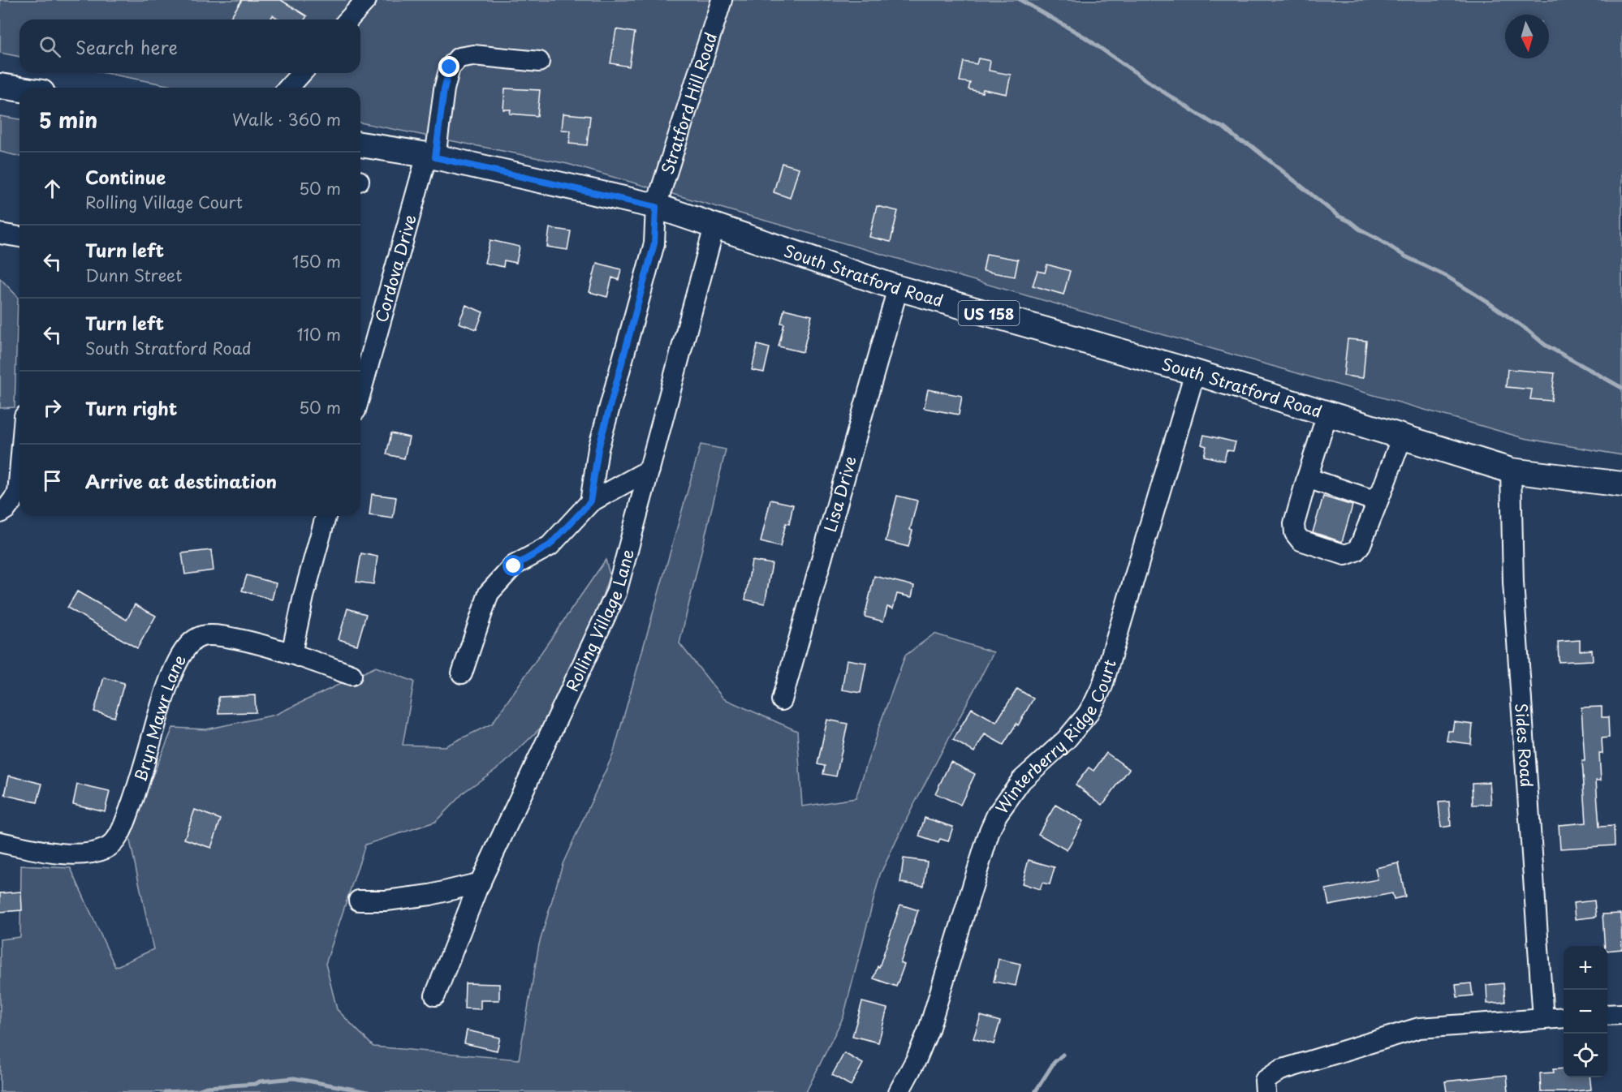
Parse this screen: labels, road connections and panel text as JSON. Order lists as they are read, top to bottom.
{
  "streets": {
    "main road": ["South Stratford Road", "US 158"],
    "street": [
      "Stratford Hill Road",
      "Cordova Drive",
      "Lisa Drive",
      "Rolling Village Lane",
      "Bryn Mawr Lane",
      "Winterberry Ridge Court",
      "Sides Road"
    ]
  },
  "crossings": [
    ["Stratford Hill Road", "South Stratford Road"],
    ["Cordova Drive", "South Stratford Road"],
    ["South Stratford Road", "Lisa Drive"],
    ["South Stratford Road", "Rolling Village Lane"],
    ["South Stratford Road", "Winterberry Ridge Court"],
    ["South Stratford Road", "Sides Road"]
  ],
  "north": "bottom",
  "page": {
    "search": "Search here",
    "heading": ["5 min", "Walk · 360 m"],
    "list": [
      ["Continue", "Rolling Village Court", "50 m"],
      ["Turn left", "Dunn Street", "150 m"],
      ["Turn left", "South Stratford Road", "110 m"],
      ["Turn right", "50 m"],
      "Arrive at destination"
    ],
    "map_buttons": ["+", "−"]
  }
}
